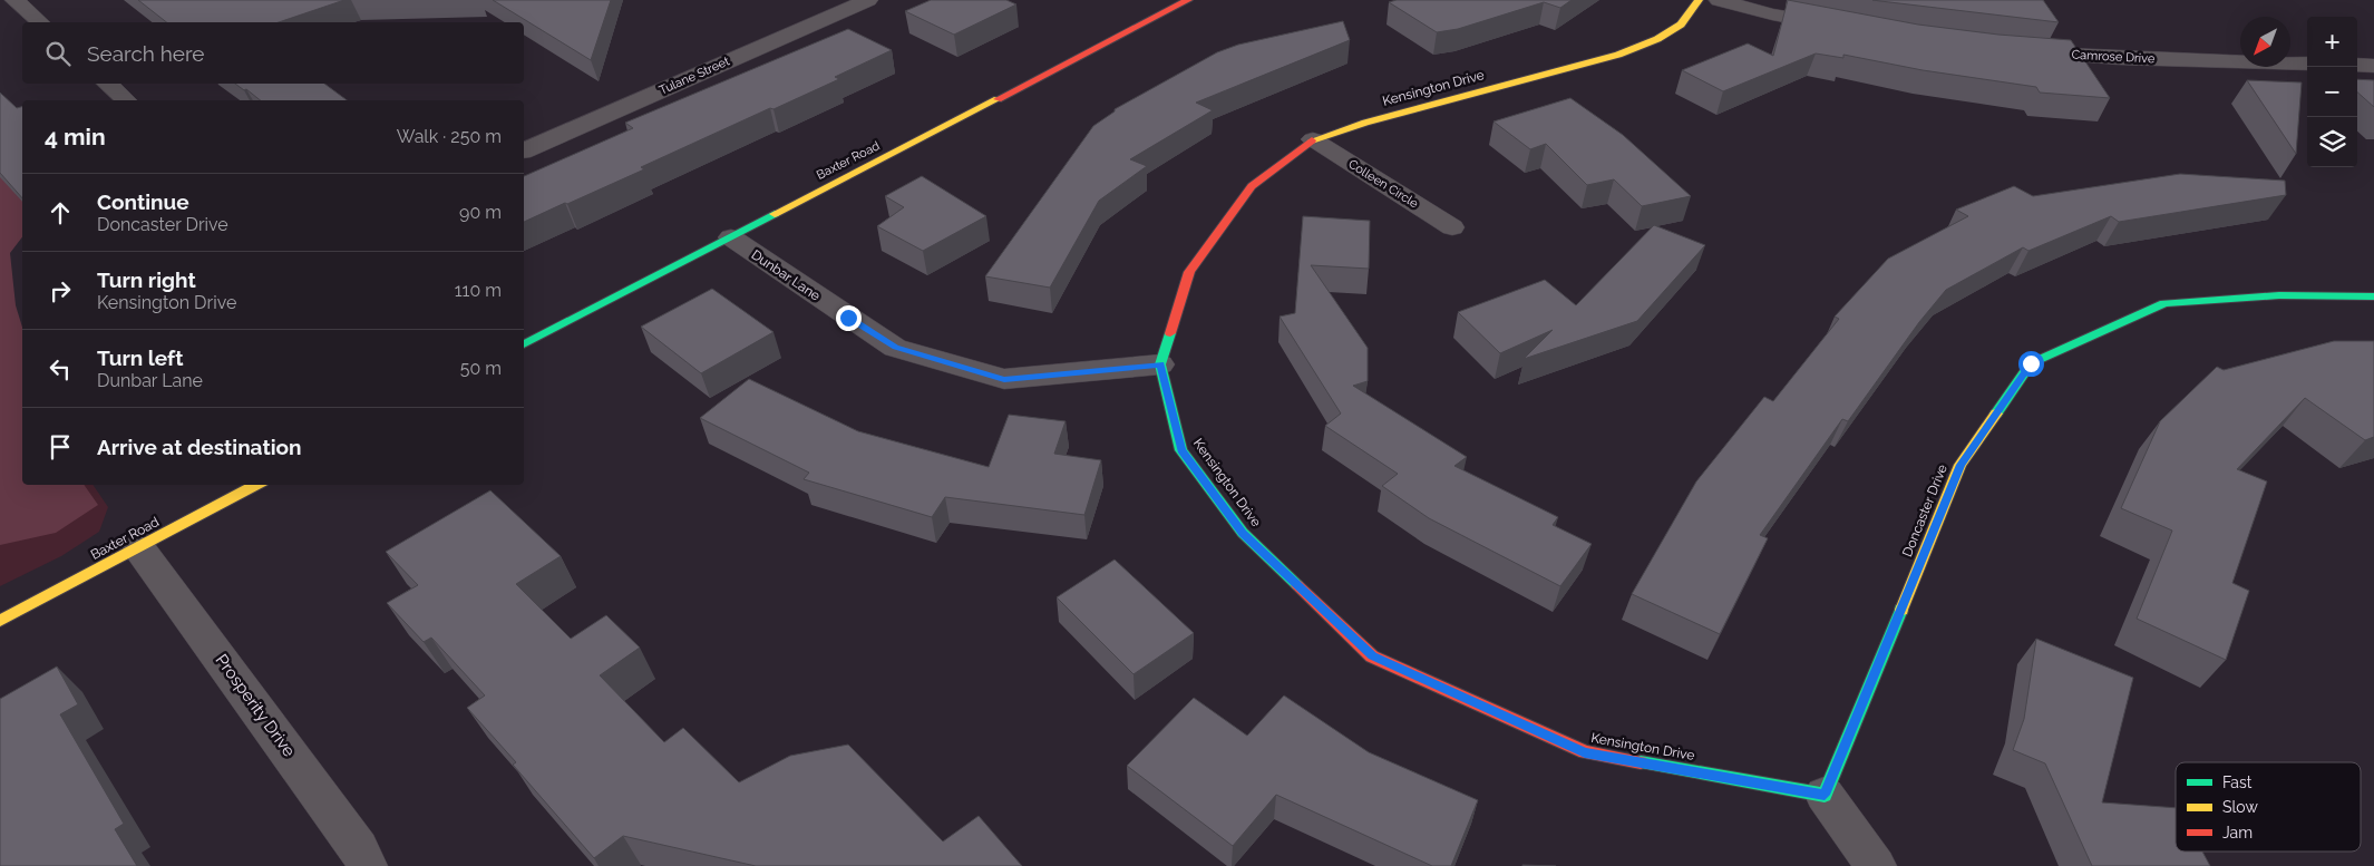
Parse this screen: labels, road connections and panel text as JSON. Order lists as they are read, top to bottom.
{
  "streets": {
    "street": [
      "Camrose Drive",
      "Tulane Street",
      "Kensington Drive",
      "Baxter Road",
      "Colleen Circle",
      "Dunbar Lane",
      "Doncaster Drive",
      "Prosperity Drive"
    ]
  },
  "crossings": [
    ["Kensington Drive", "Colleen Circle"],
    ["Kensington Drive", "Dunbar Lane"],
    ["Kensington Drive", "Doncaster Drive"],
    ["Baxter Road", "Dunbar Lane"],
    ["Baxter Road", "Prosperity Drive"]
  ],
  "legend": ["Fast", "Slow", "Jam"],
  "north": "bottom left",
  "page": {
    "map_buttons": ["+", "−"],
    "search": "Search here",
    "heading": ["4 min", "Walk · 250 m"],
    "list": [
      ["Continue", "Doncaster Drive", "90 m"],
      ["Turn right", "Kensington Drive", "110 m"],
      ["Turn left", "Dunbar Lane", "50 m"],
      "Arrive at destination"
    ]
  }
}
